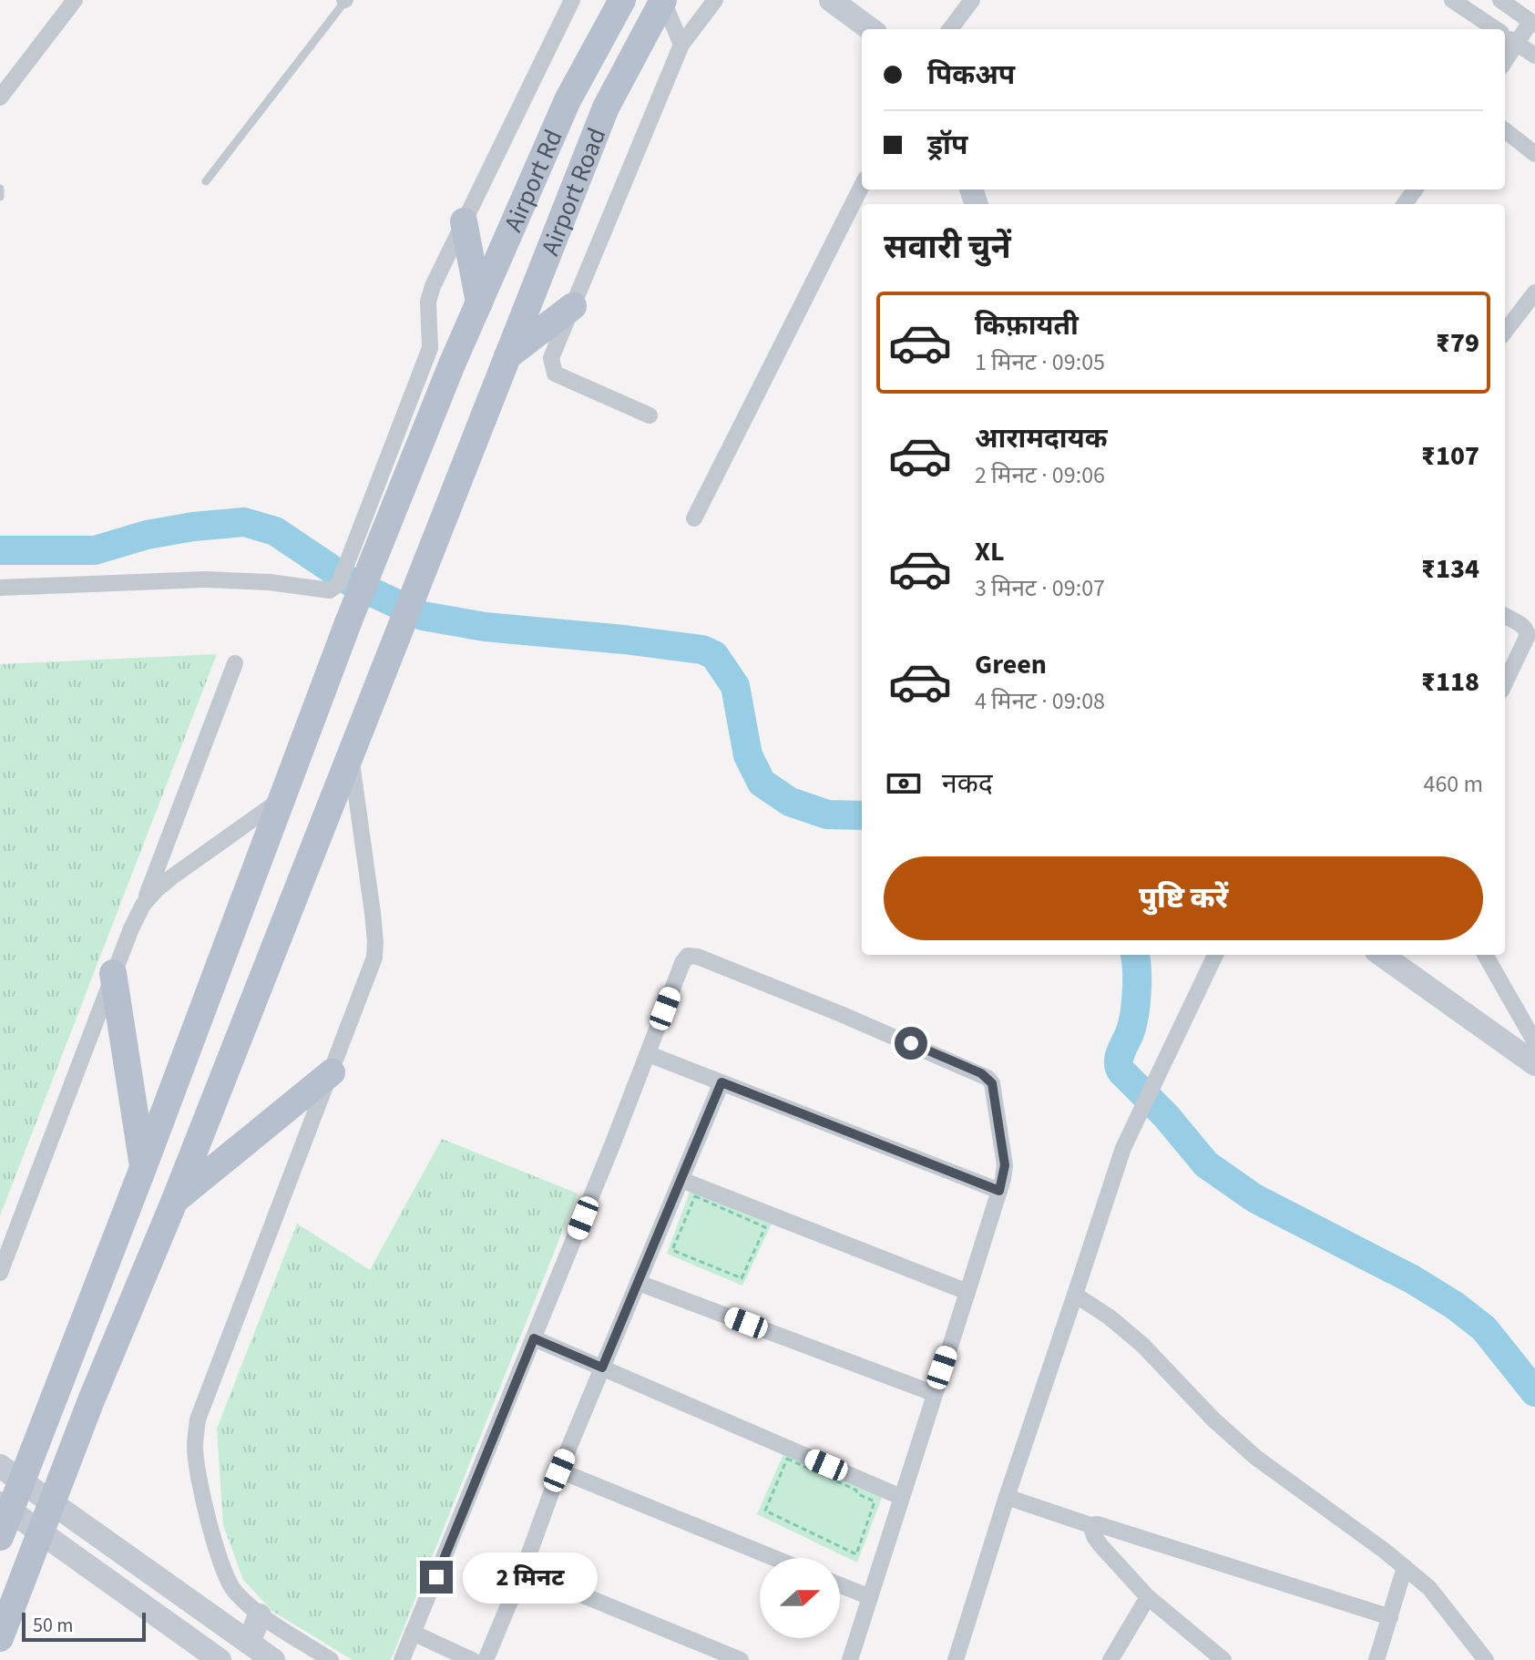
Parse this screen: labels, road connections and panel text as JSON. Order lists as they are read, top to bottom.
{
  "streets": {
    "main road": ["Airport Rd", "Airport Road"]
  },
  "scale_bar": "50 m",
  "north": "right",
  "page": {
    "banner": ["पिकअप", "ड्रॉप"],
    "heading": "सवारी चुनें",
    "list": [
      {
        "name": "किफ़ायती",
        "note": "1 मिनट · 09:05",
        "value": "₹79"
      },
      {
        "name": "आरामदायक",
        "note": "2 मिनट · 09:06",
        "value": "₹107"
      },
      {
        "name": "XL",
        "note": "3 मिनट · 09:07",
        "value": "₹134"
      },
      {
        "name": "Green",
        "note": "4 मिनट · 09:08",
        "value": "₹118"
      }
    ],
    "pay": ["नकद", "460 m"],
    "buttons": "पुष्टि करें",
    "bubble": "2 मिनट",
    "scale": "50 m"
  }
}
